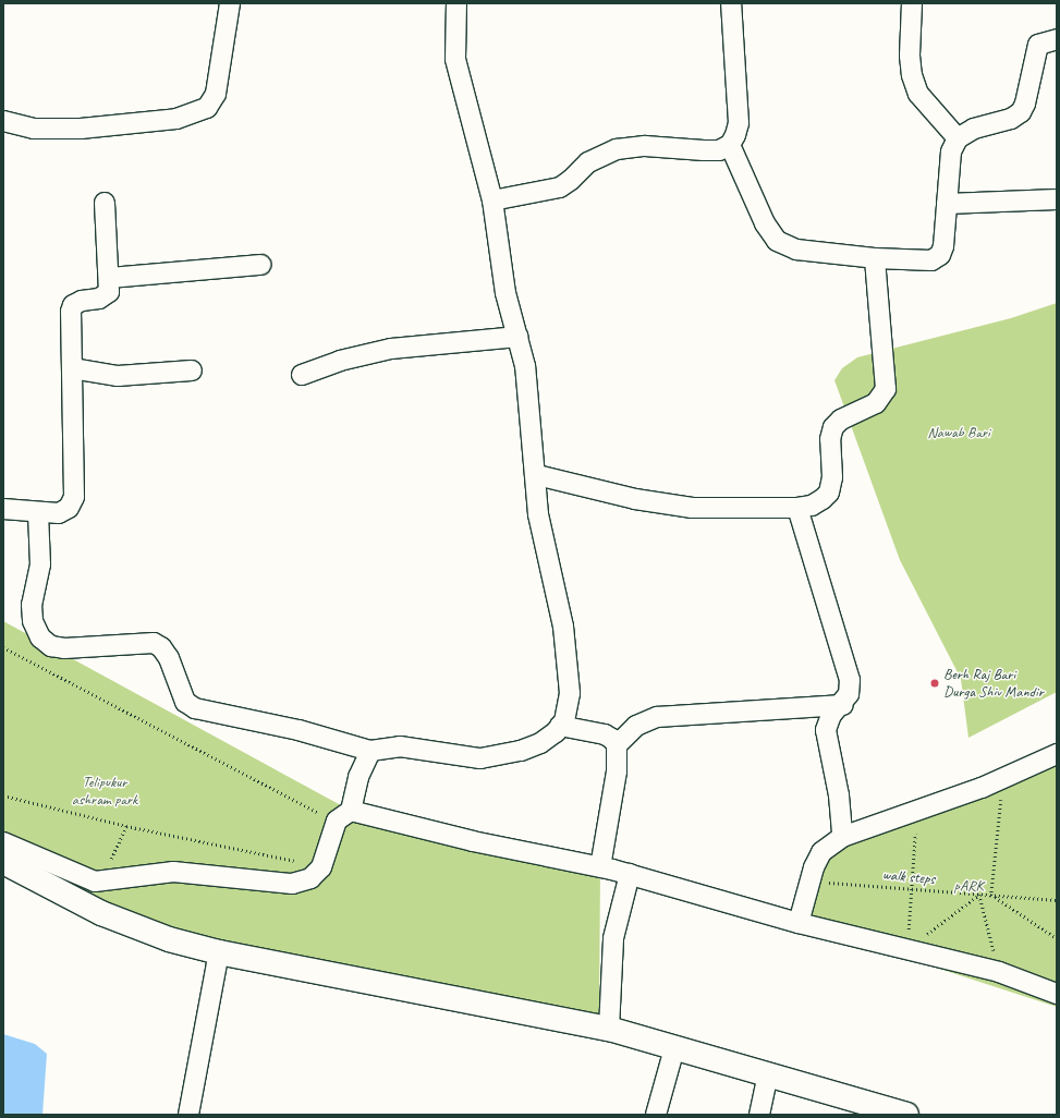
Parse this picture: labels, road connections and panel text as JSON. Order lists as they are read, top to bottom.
{
  "streets": {
    "path": ["walk steps"]
  },
  "parks": ["Nawab Bari", "Telipukur ashram park", "pARK"],
  "places": ["Berh Raj Bari Durga Shiv Mandir"]
}
